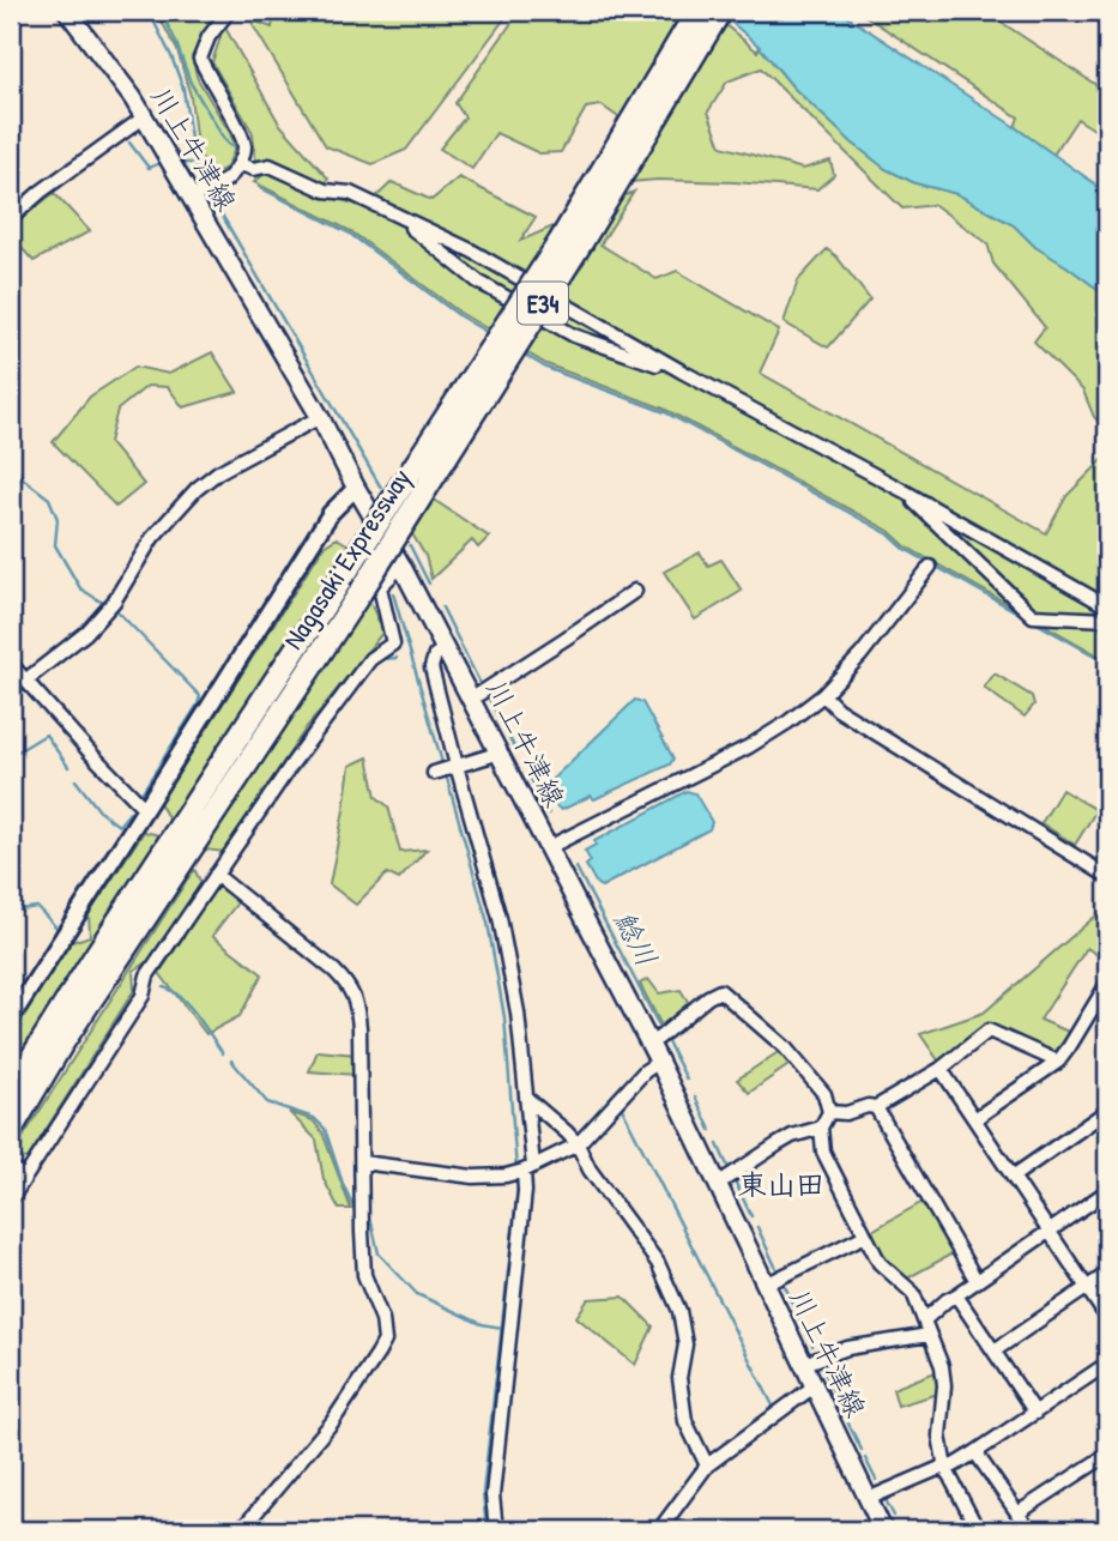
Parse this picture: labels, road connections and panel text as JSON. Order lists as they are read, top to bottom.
{
  "streets": {
    "highway": ["E34", "Nagasaki Expressway"],
    "main road": ["川上牛津線"]
  },
  "districts": ["東山田"],
  "water": ["鯰川"]
}
